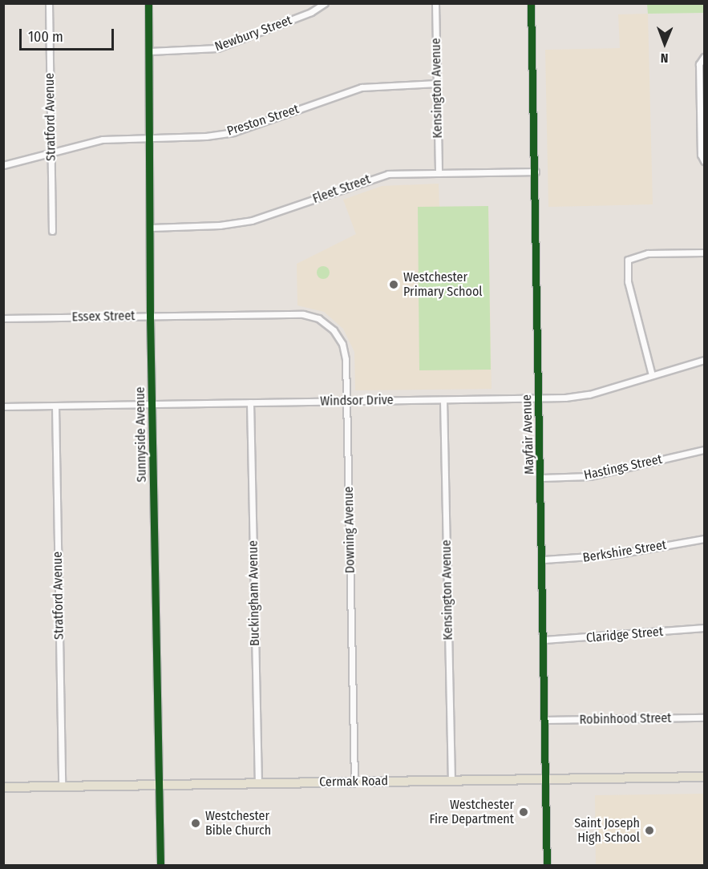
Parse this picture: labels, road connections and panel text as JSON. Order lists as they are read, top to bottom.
{
  "streets": {
    "main road": ["Cermak Road"],
    "street": [
      "Newbury Street",
      "Kensington Avenue",
      "Stratford Avenue",
      "Preston Street",
      "Fleet Street",
      "Essex Street",
      "Windsor Drive",
      "Sunnyside Avenue",
      "Mayfair Avenue",
      "Hastings Street",
      "Downing Avenue",
      "Berkshire Street",
      "Buckingham Avenue",
      "Claridge Street",
      "Robinhood Street"
    ]
  },
  "crossings": [
    ["Newbury Street", "Sunnyside Avenue"],
    ["Kensington Avenue", "Preston Street"],
    ["Kensington Avenue", "Fleet Street"],
    ["Kensington Avenue", "Windsor Drive"],
    ["Kensington Avenue", "Cermak Road"],
    ["Stratford Avenue", "Preston Street"],
    ["Stratford Avenue", "Windsor Drive"],
    ["Stratford Avenue", "Cermak Road"],
    ["Preston Street", "Sunnyside Avenue"],
    ["Fleet Street", "Sunnyside Avenue"],
    ["Fleet Street", "Mayfair Avenue"],
    ["Essex Street", "Sunnyside Avenue"],
    ["Essex Street", "Downing Avenue"],
    ["Windsor Drive", "Sunnyside Avenue"],
    ["Windsor Drive", "Mayfair Avenue"],
    ["Windsor Drive", "Downing Avenue"],
    ["Windsor Drive", "Buckingham Avenue"],
    ["Sunnyside Avenue", "Cermak Road"],
    ["Mayfair Avenue", "Hastings Street"],
    ["Mayfair Avenue", "Berkshire Street"],
    ["Mayfair Avenue", "Claridge Street"],
    ["Mayfair Avenue", "Robinhood Street"],
    ["Mayfair Avenue", "Cermak Road"],
    ["Downing Avenue", "Cermak Road"],
    ["Buckingham Avenue", "Cermak Road"]
  ],
  "places": [
    "Westchester Primary School",
    "Westchester Fire Department",
    "Westchester Bible Church",
    "Saint Joseph High School"
  ],
  "scale_bar": "100 m",
  "north": "bottom"
}
